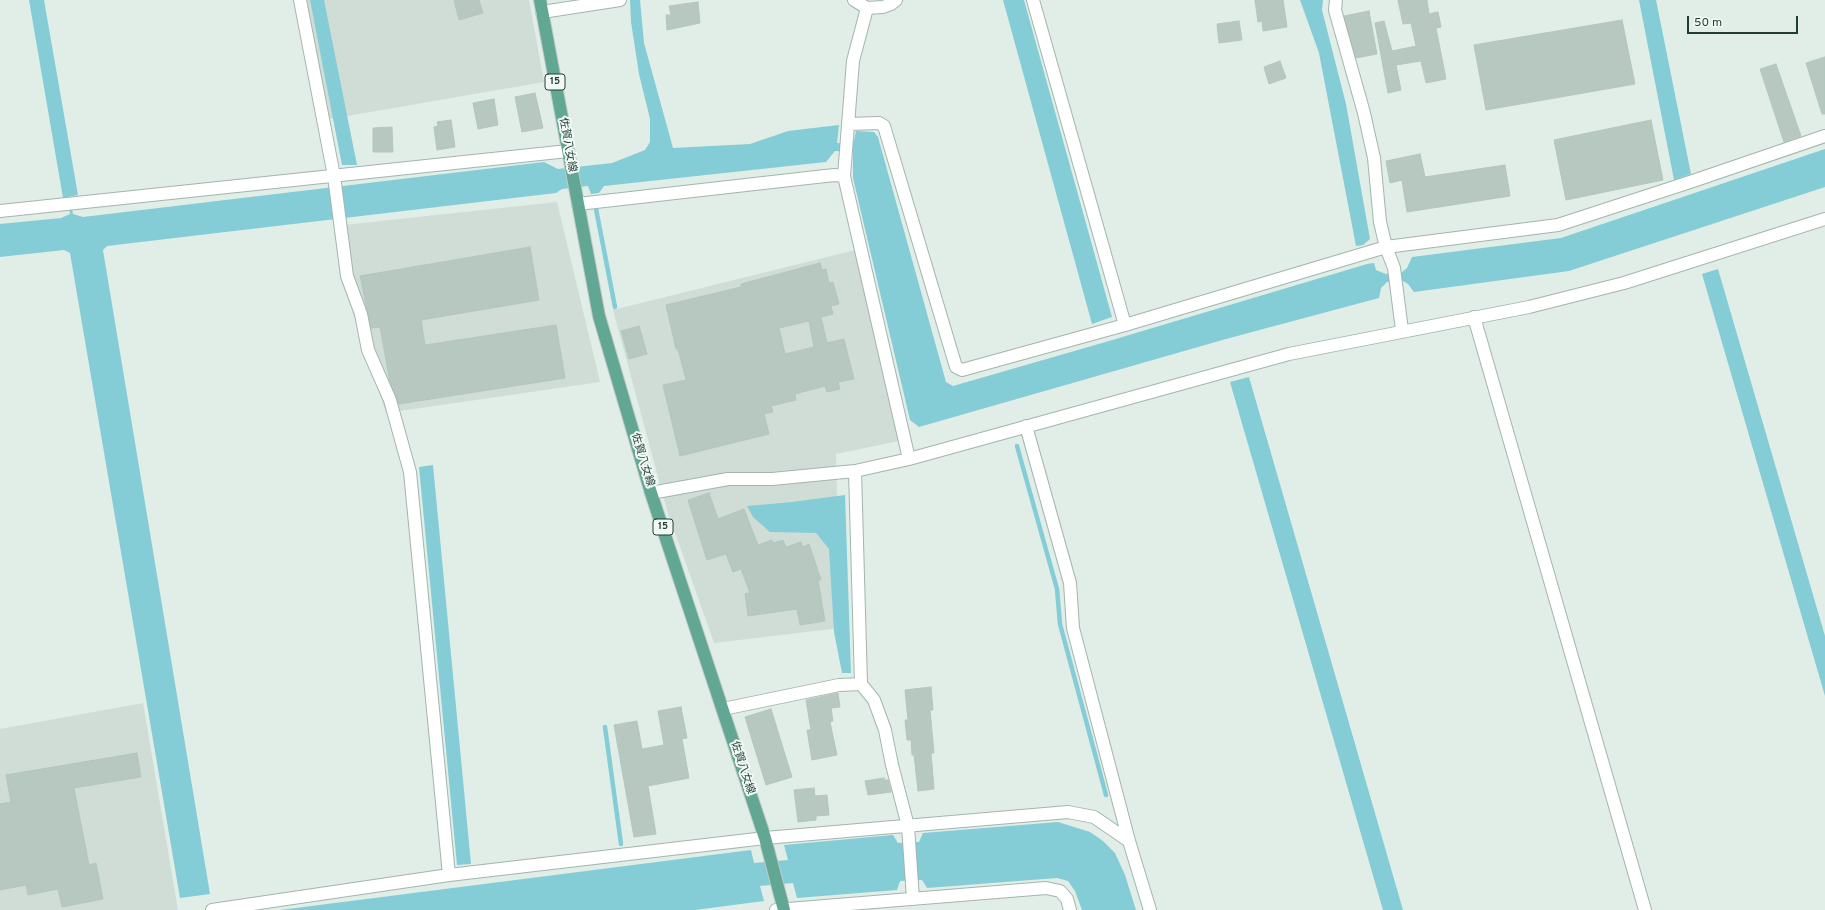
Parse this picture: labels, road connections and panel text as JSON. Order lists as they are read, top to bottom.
{
  "streets": {
    "main road": ["15", "佐賀八女線"]
  },
  "scale_bar": "50 m"
}
